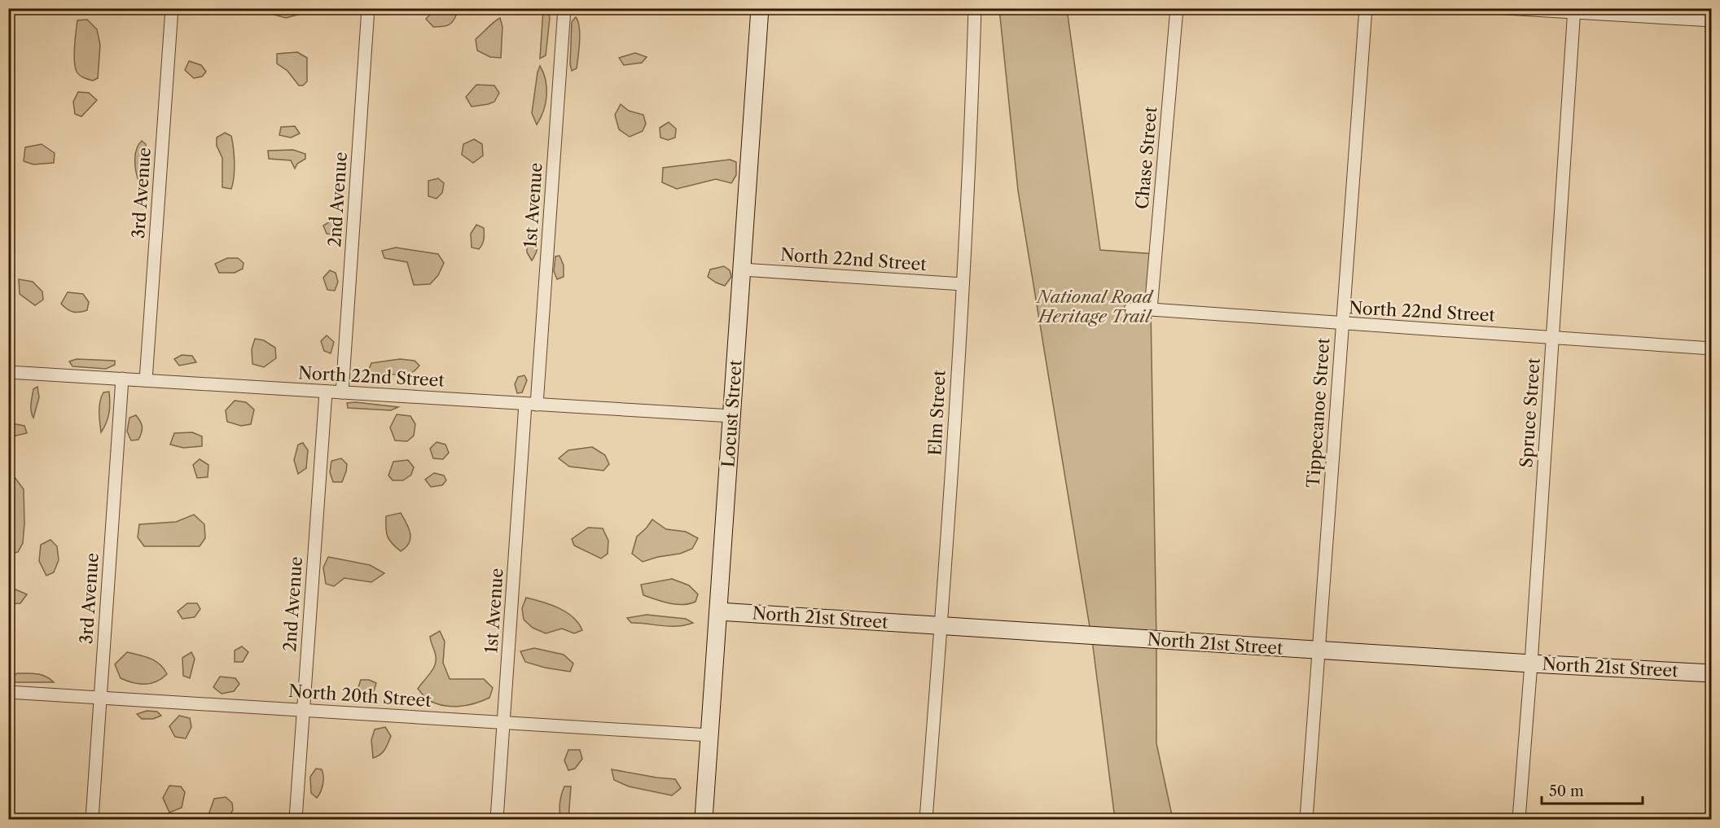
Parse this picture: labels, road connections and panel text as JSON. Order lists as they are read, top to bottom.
{
  "streets": {
    "street": [
      "Chase Street",
      "3rd Avenue",
      "2nd Avenue",
      "1st Avenue",
      "North 22nd Street",
      "Elm Street",
      "Tippecanoe Street",
      "Spruce Street",
      "Locust Street",
      "North 21st Street",
      "North 20th Street"
    ]
  },
  "crossings": [
    ["Chase Street", "North 22nd Street"],
    ["3rd Avenue", "North 22nd Street"],
    ["3rd Avenue", "North 20th Street"],
    ["2nd Avenue", "North 22nd Street"],
    ["2nd Avenue", "North 20th Street"],
    ["1st Avenue", "North 22nd Street"],
    ["1st Avenue", "North 20th Street"],
    ["North 22nd Street", "Elm Street"],
    ["North 22nd Street", "Tippecanoe Street"],
    ["North 22nd Street", "Spruce Street"],
    ["North 22nd Street", "Locust Street"],
    ["Elm Street", "North 21st Street"],
    ["Tippecanoe Street", "North 21st Street"],
    ["Spruce Street", "North 21st Street"],
    ["Locust Street", "North 21st Street"],
    ["Locust Street", "North 20th Street"]
  ],
  "parks": ["National Road Heritage Trail"],
  "scale_bar": "50 m"
}
